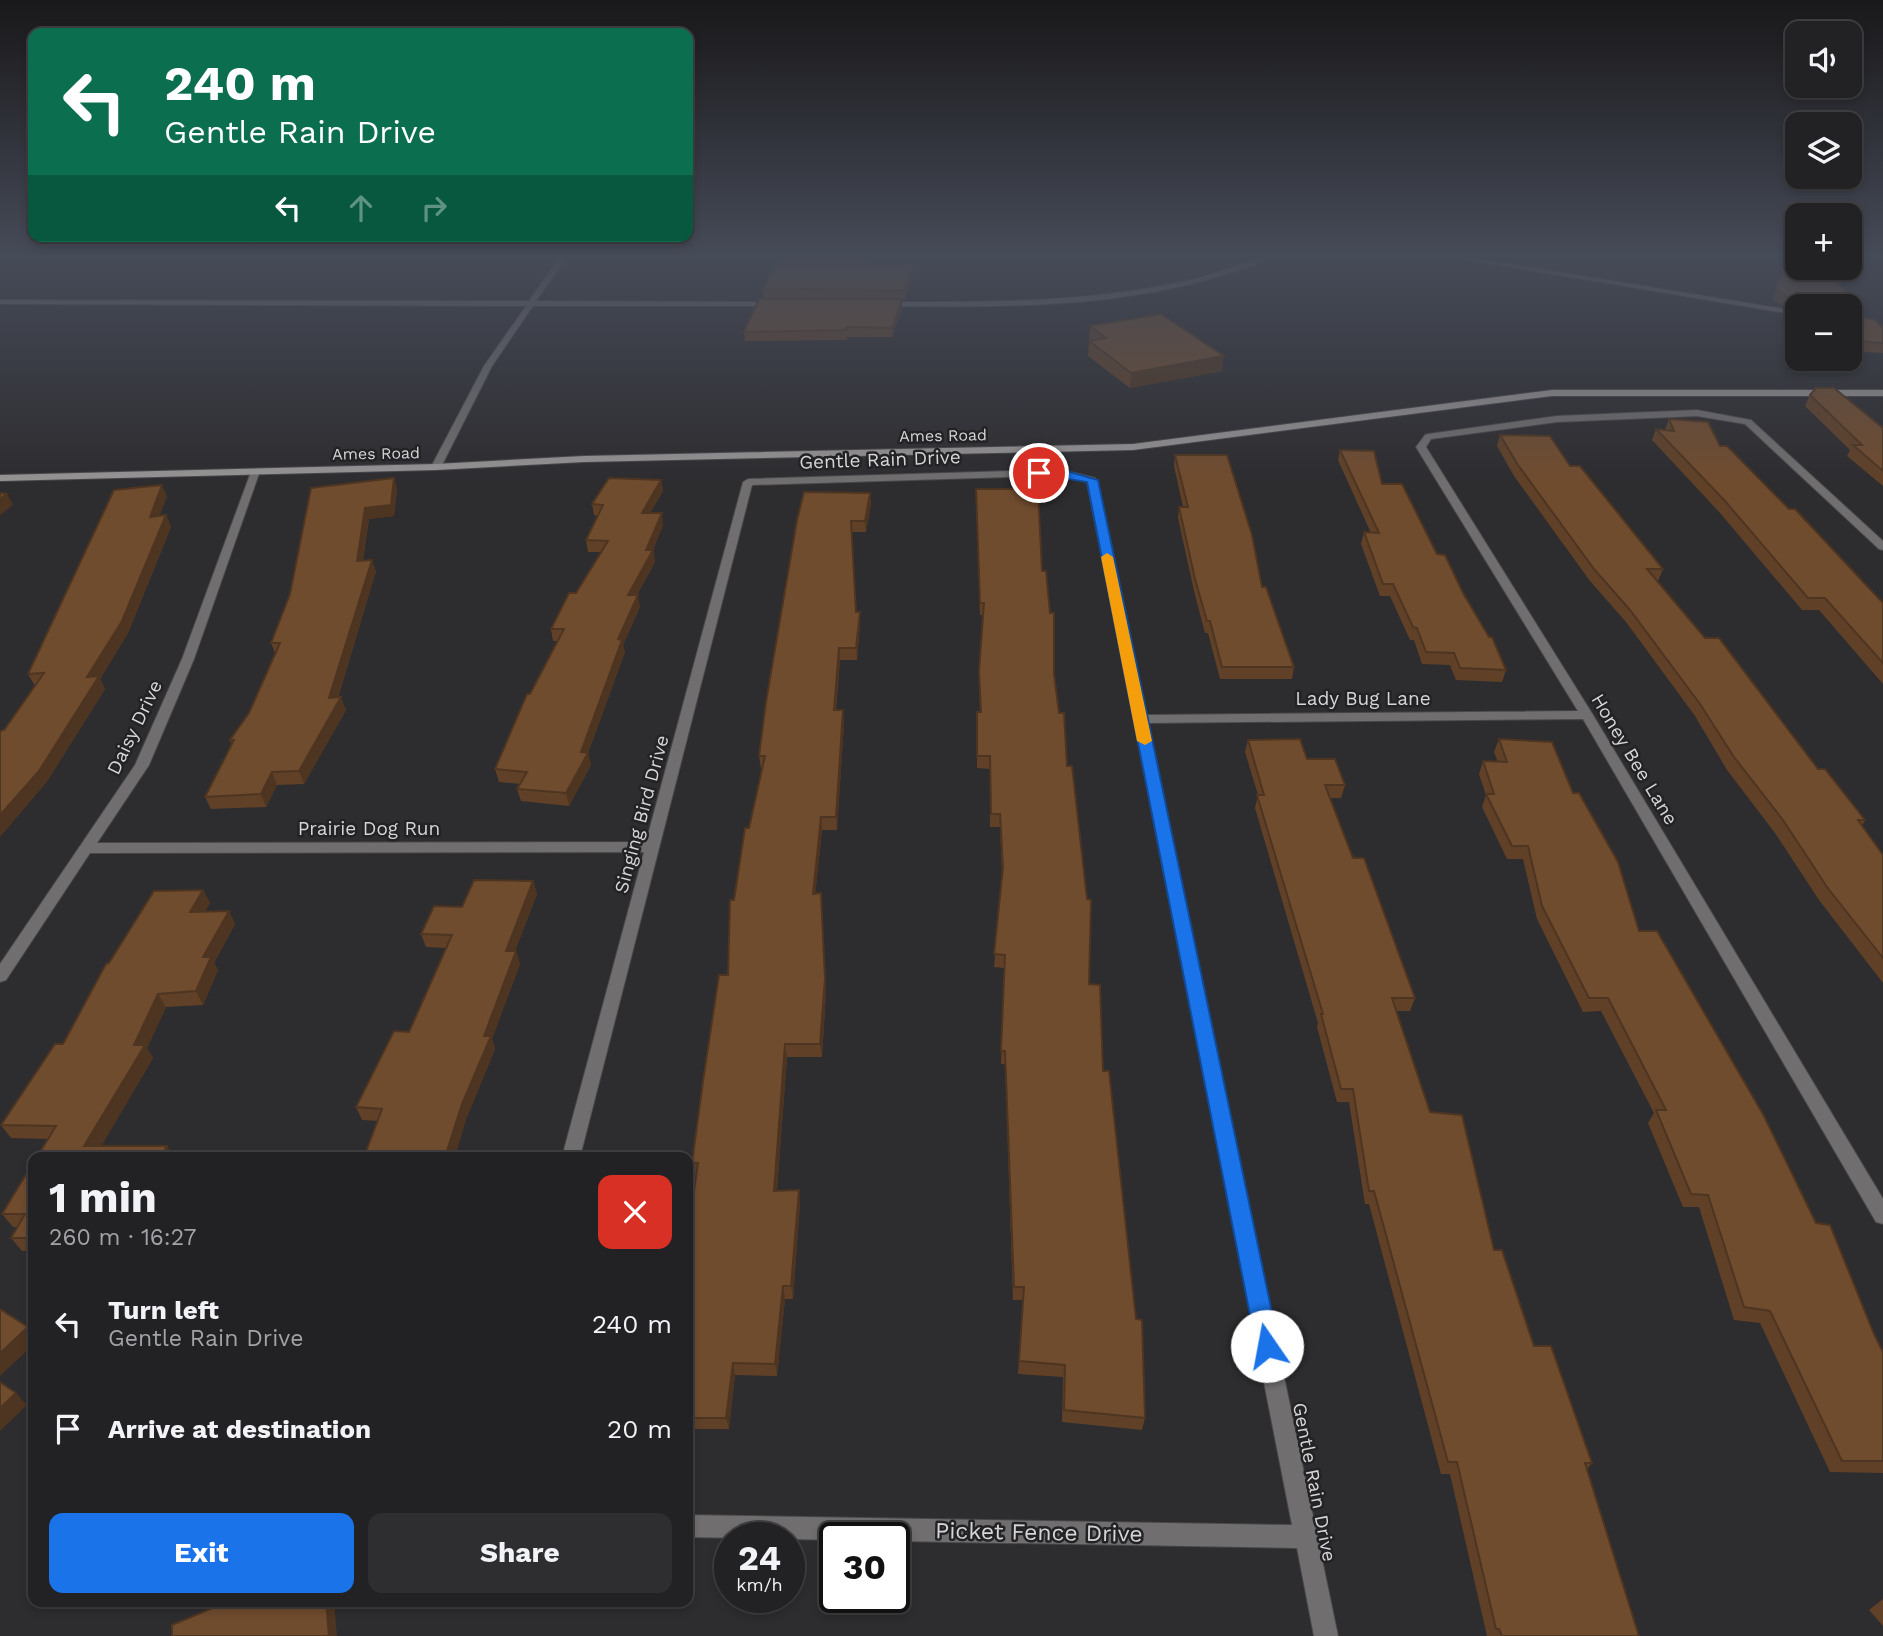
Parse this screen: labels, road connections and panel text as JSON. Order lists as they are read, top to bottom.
{
  "streets": {
    "street": [
      "Ames Road",
      "Gentle Rain Drive",
      "Lady Bug Lane",
      "Daisy Drive",
      "Honey Bee Lane",
      "Singing Bird Drive",
      "Prairie Dog Run",
      "Picket Fence Drive"
    ]
  },
  "crossings": [
    ["Ames Road", "Daisy Drive"],
    ["Gentle Rain Drive", "Lady Bug Lane"],
    ["Gentle Rain Drive", "Singing Bird Drive"],
    ["Gentle Rain Drive", "Picket Fence Drive"],
    ["Lady Bug Lane", "Honey Bee Lane"],
    ["Daisy Drive", "Prairie Dog Run"],
    ["Singing Bird Drive", "Prairie Dog Run"]
  ],
  "page": {
    "map_buttons": ["+", "−"],
    "turn": ["240 m", "Gentle Rain Drive"],
    "heading": ["1 min", "260 m · 16:27"],
    "list": [
      {
        "name": "Turn left",
        "note": "Gentle Rain Drive",
        "value": "240 m"
      },
      {
        "name": "Arrive at destination",
        "value": "20 m"
      }
    ],
    "buttons": ["Exit", "Share"],
    "speed": "24 km/h",
    "limit": "30"
  }
}
